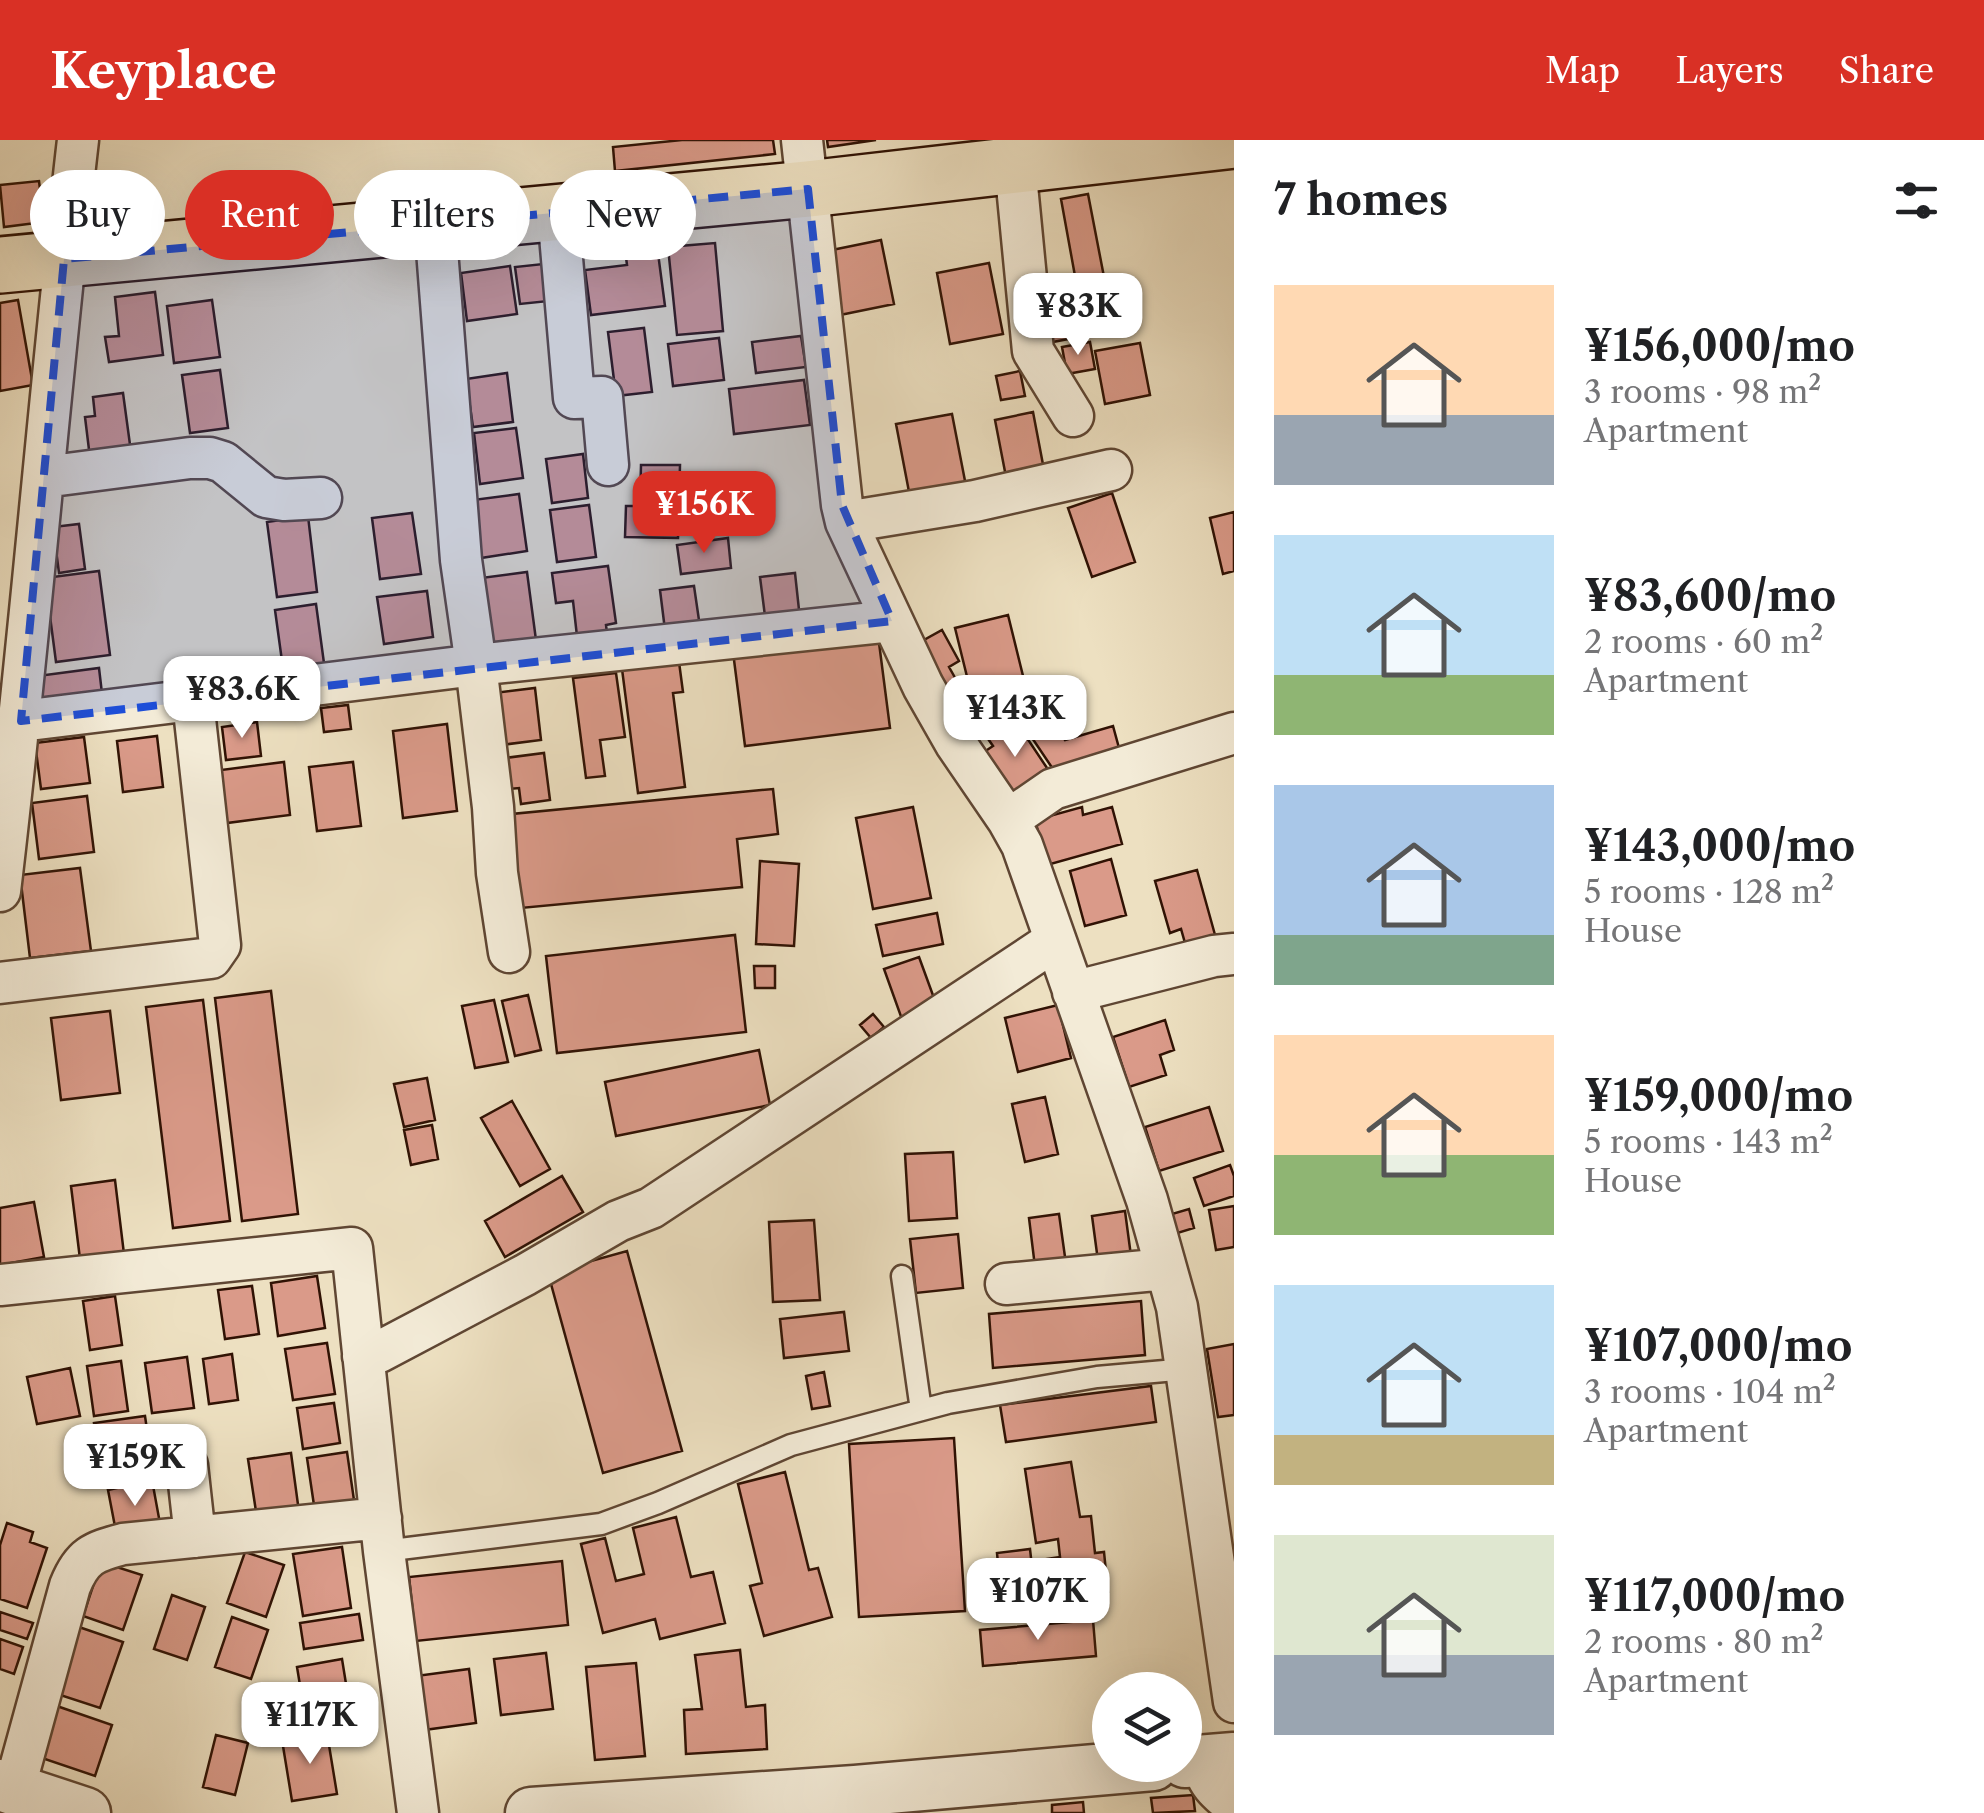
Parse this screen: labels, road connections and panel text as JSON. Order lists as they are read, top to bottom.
{
  "page": {
    "header": "Keyplace",
    "nav": ["Map", "Layers", "Share"],
    "heading": "7 homes",
    "chip": [
      "Buy",
      "Rent",
      "Filters",
      "New"
    ],
    "list": [
      {
        "name": "¥156,000/mo",
        "note": "3 rooms · 98 m² · Apartment"
      },
      {
        "name": "¥83,600/mo",
        "note": "2 rooms · 60 m² · Apartment"
      },
      {
        "name": "¥143,000/mo",
        "note": "5 rooms · 128 m² · House"
      },
      {
        "name": "¥159,000/mo",
        "note": "5 rooms · 143 m² · House"
      },
      {
        "name": "¥107,000/mo",
        "note": "3 rooms · 104 m² · Apartment"
      },
      {
        "name": "¥117,000/mo",
        "note": "2 rooms · 80 m² · Apartment"
      }
    ],
    "price": [
      "¥83K",
      "¥156K",
      "¥83.6K",
      "¥143K",
      "¥159K",
      "¥107K",
      "¥117K"
    ]
  }
}
